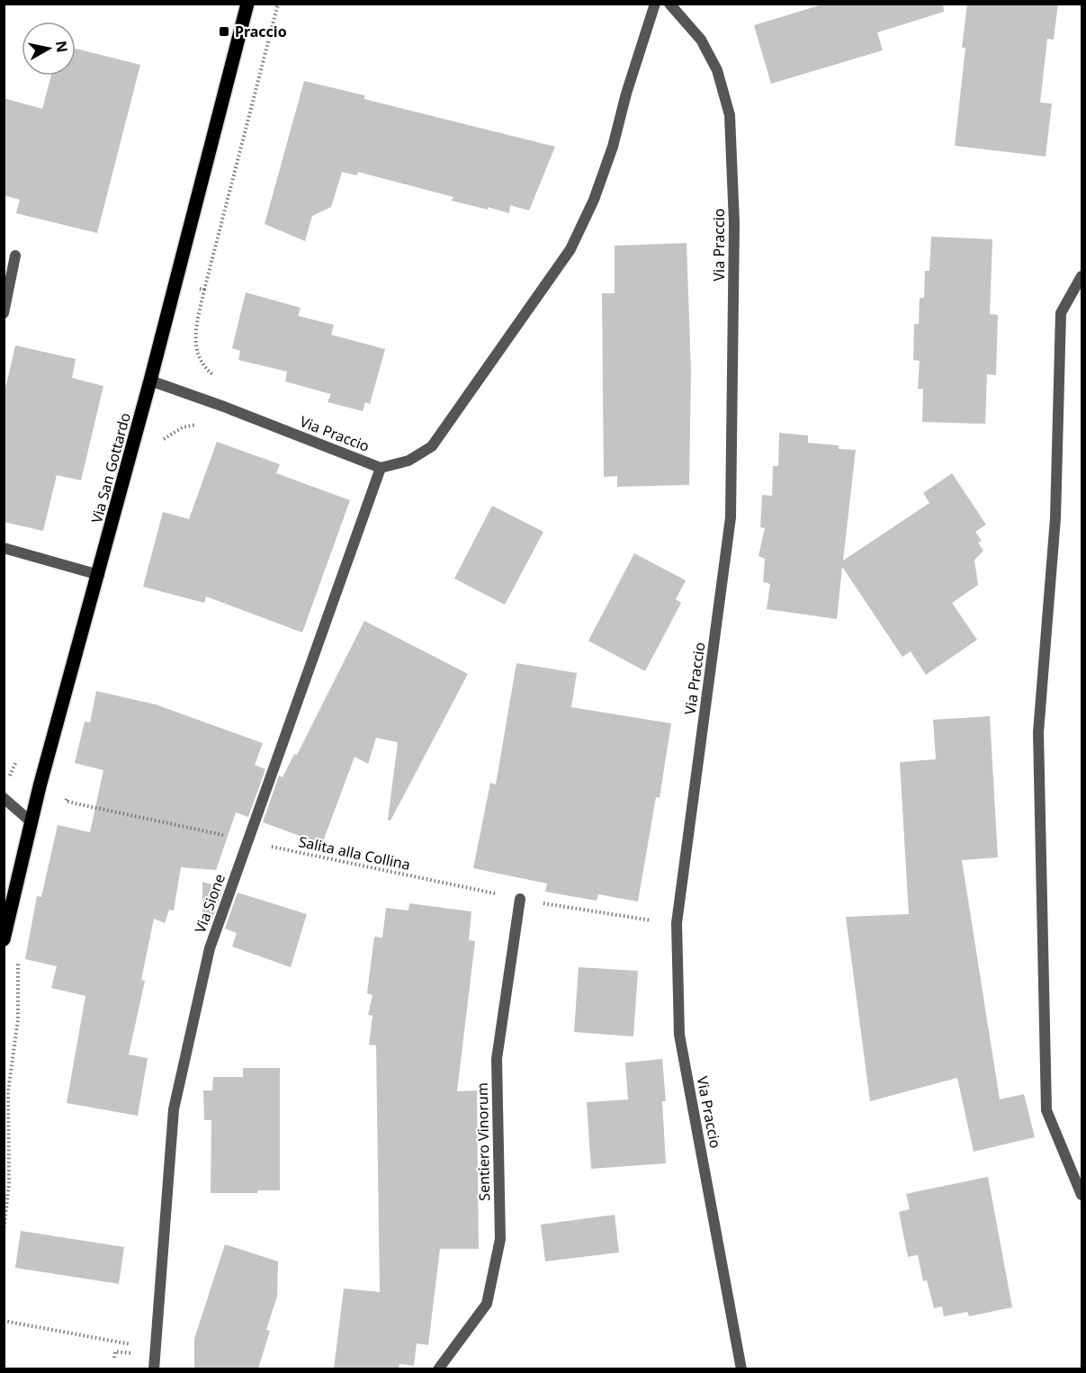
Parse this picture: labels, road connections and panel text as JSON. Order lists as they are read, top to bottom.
{
  "streets": {
    "main road": ["Via San Gottardo"],
    "street": ["Via Praccio", "Via Sione", "Sentiero Vinorum"],
    "path": ["Salita alla Collina"]
  },
  "crossings": [
    ["Via Praccio", "Via San Gottardo"],
    ["Via Praccio", "Salita alla Collina"],
    ["Via Praccio", "Via Sione"],
    ["Via San Gottardo", "Salita alla Collina"],
    ["Salita alla Collina", "Via Sione"],
    ["Salita alla Collina", "Sentiero Vinorum"]
  ],
  "places": {
    "transit": ["Praccio"]
  },
  "north": "right"
}
